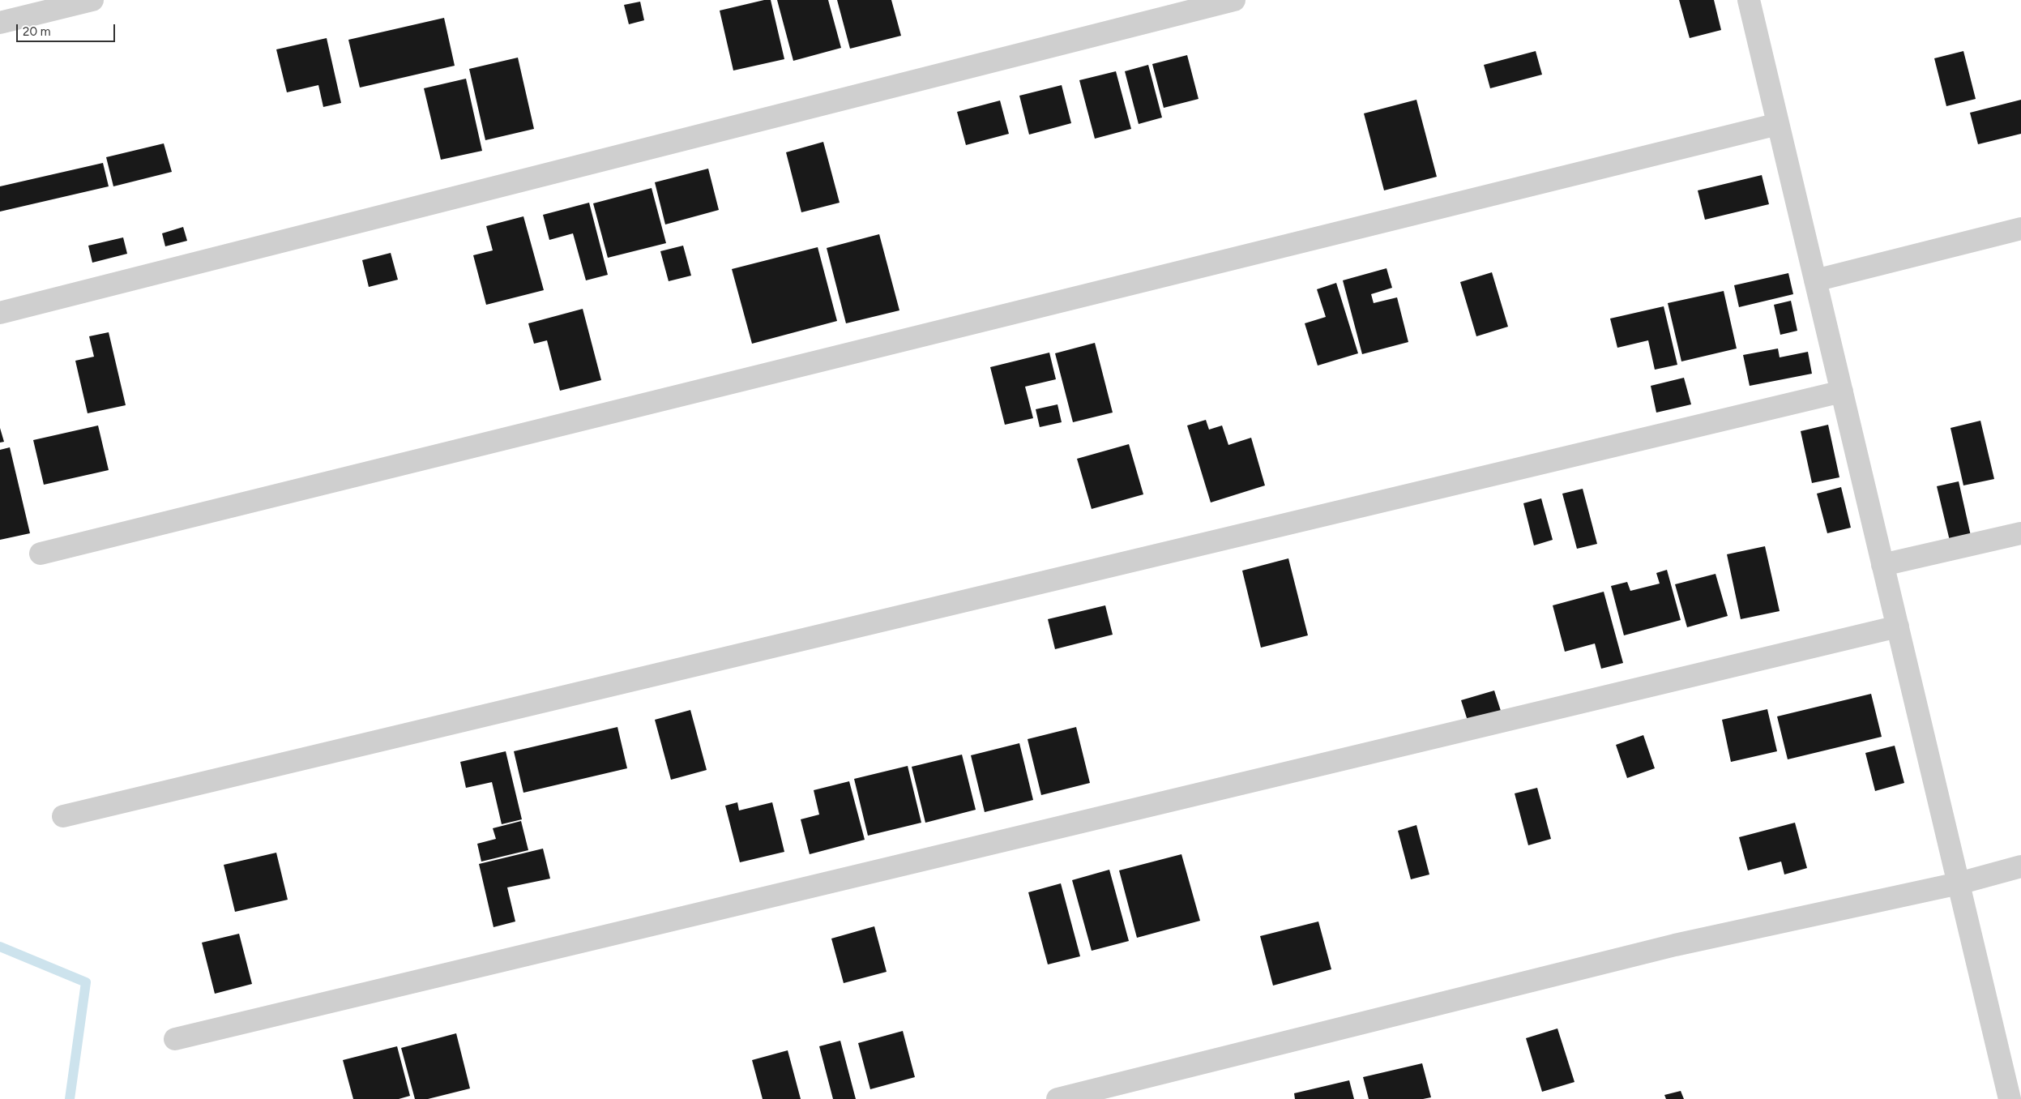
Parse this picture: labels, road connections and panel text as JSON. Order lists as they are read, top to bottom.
{
  "scale_bar": "20 m"
}
